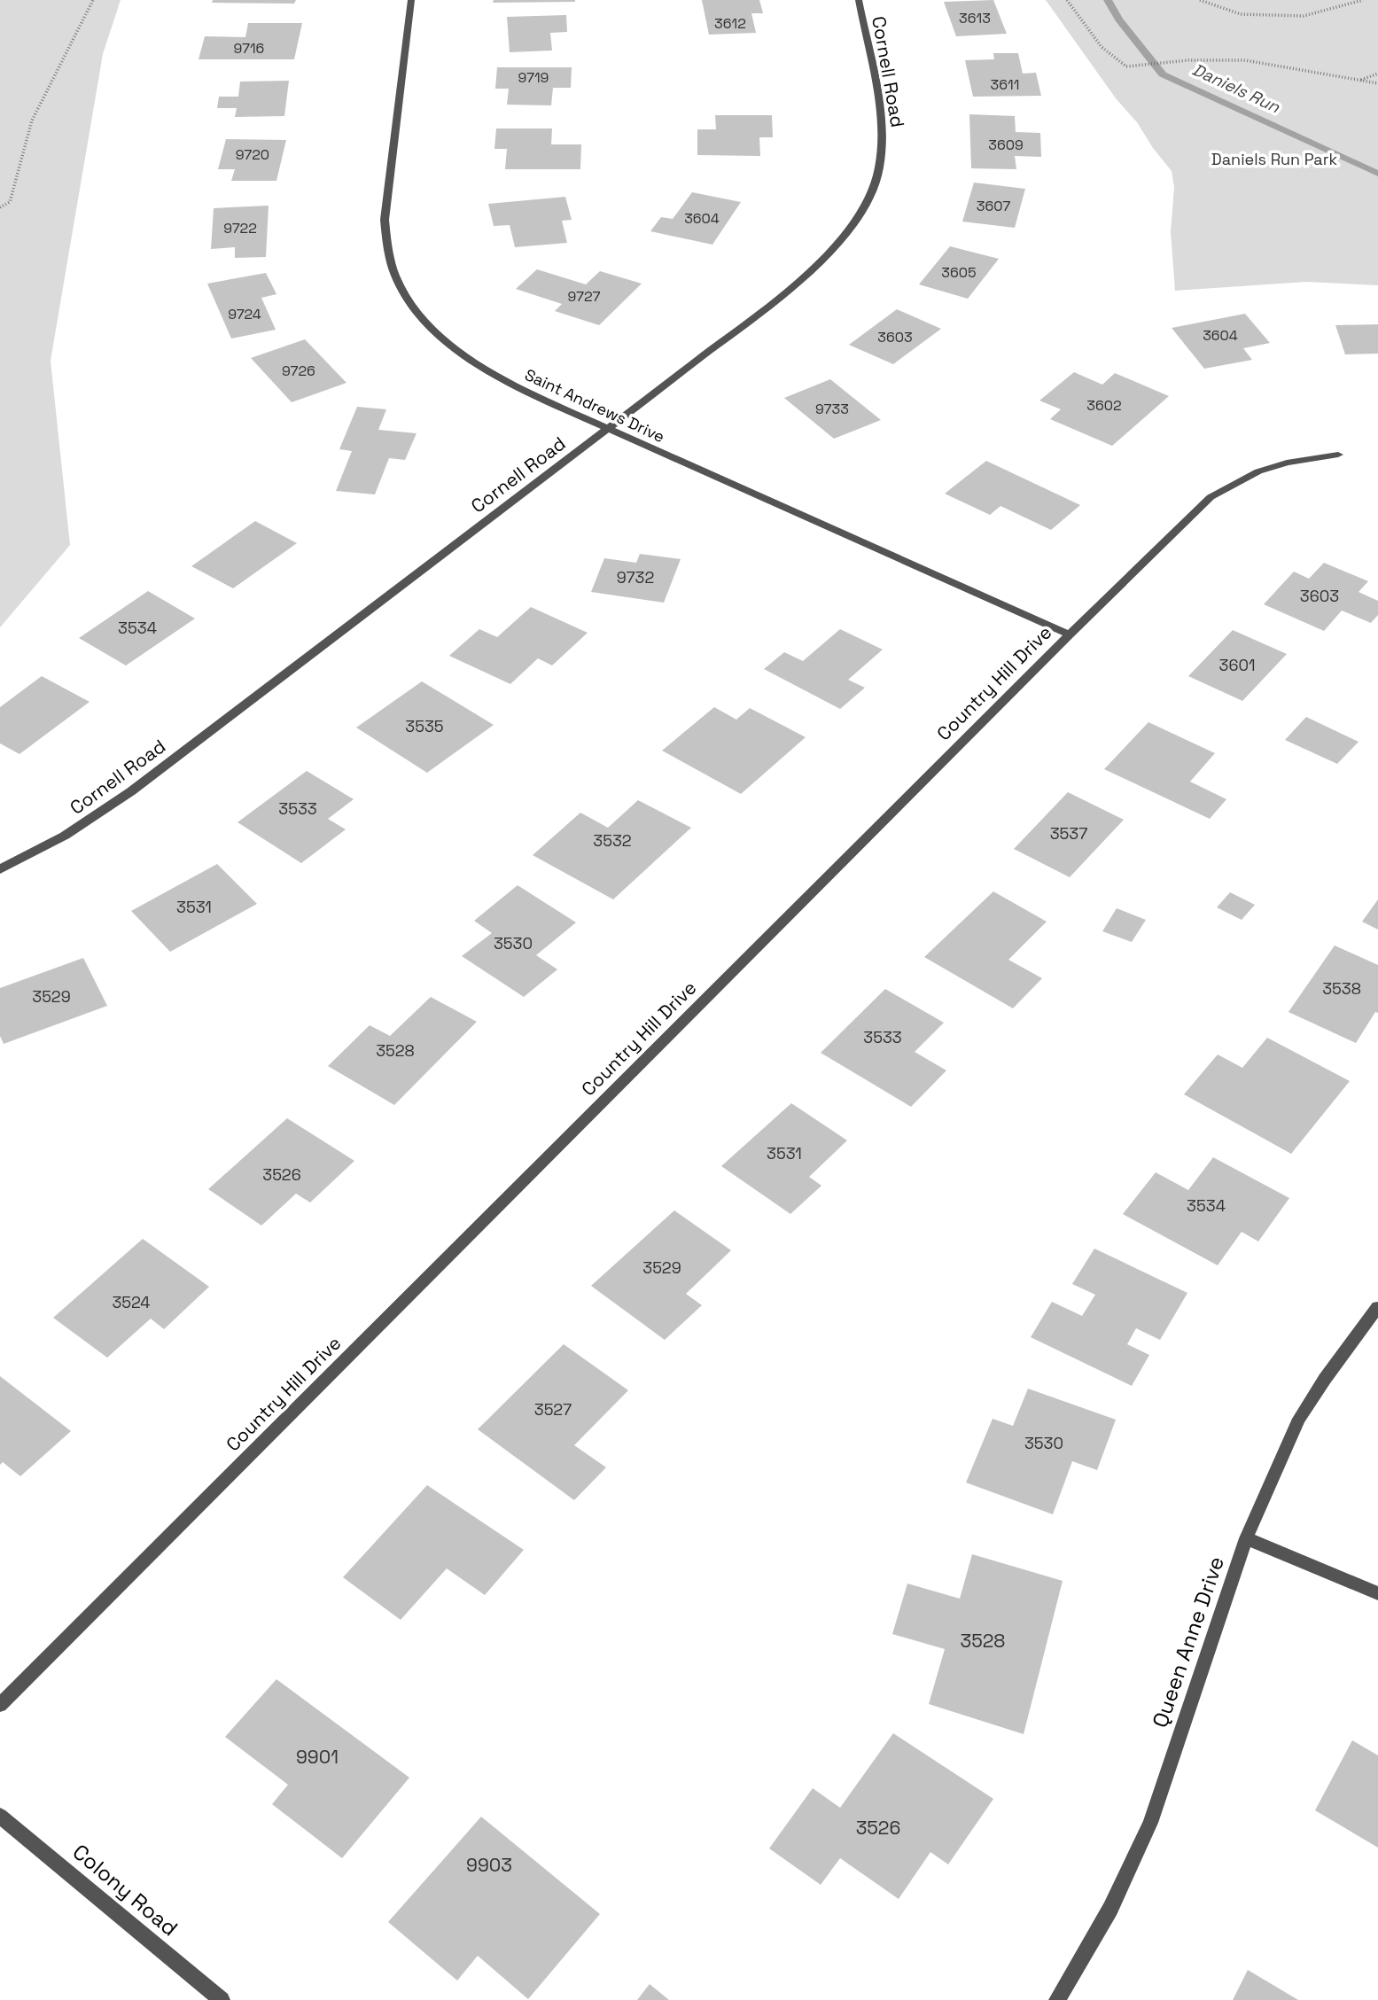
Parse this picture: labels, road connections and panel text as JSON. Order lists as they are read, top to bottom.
{
  "streets": {
    "street": [
      "Cornell Road",
      "Saint Andrews Drive",
      "Country Hill Drive",
      "Queen Anne Drive",
      "Colony Road"
    ]
  },
  "crossings": [
    ["Cornell Road", "Saint Andrews Drive"],
    ["Saint Andrews Drive", "Country Hill Drive"]
  ],
  "water": ["Daniels Run"],
  "parks": ["Daniels Run Park"],
  "house_numbers": [
    "3613",
    "3612",
    "9716",
    "9719",
    "3611",
    "3609",
    "9720",
    "3607",
    "3604",
    "9722",
    "3605",
    "9727",
    "9724",
    "3604",
    "3603",
    "9726",
    "3602",
    "9733",
    "9732",
    "3603",
    "3534",
    "3601",
    "3535",
    "3533",
    "3537",
    "3532",
    "3531",
    "3530",
    "3538",
    "3529",
    "3533",
    "3528",
    "3531",
    "3526",
    "3534",
    "3529",
    "3524",
    "3527",
    "3530",
    "3528",
    "9901",
    "3526",
    "9903"
  ]
}
